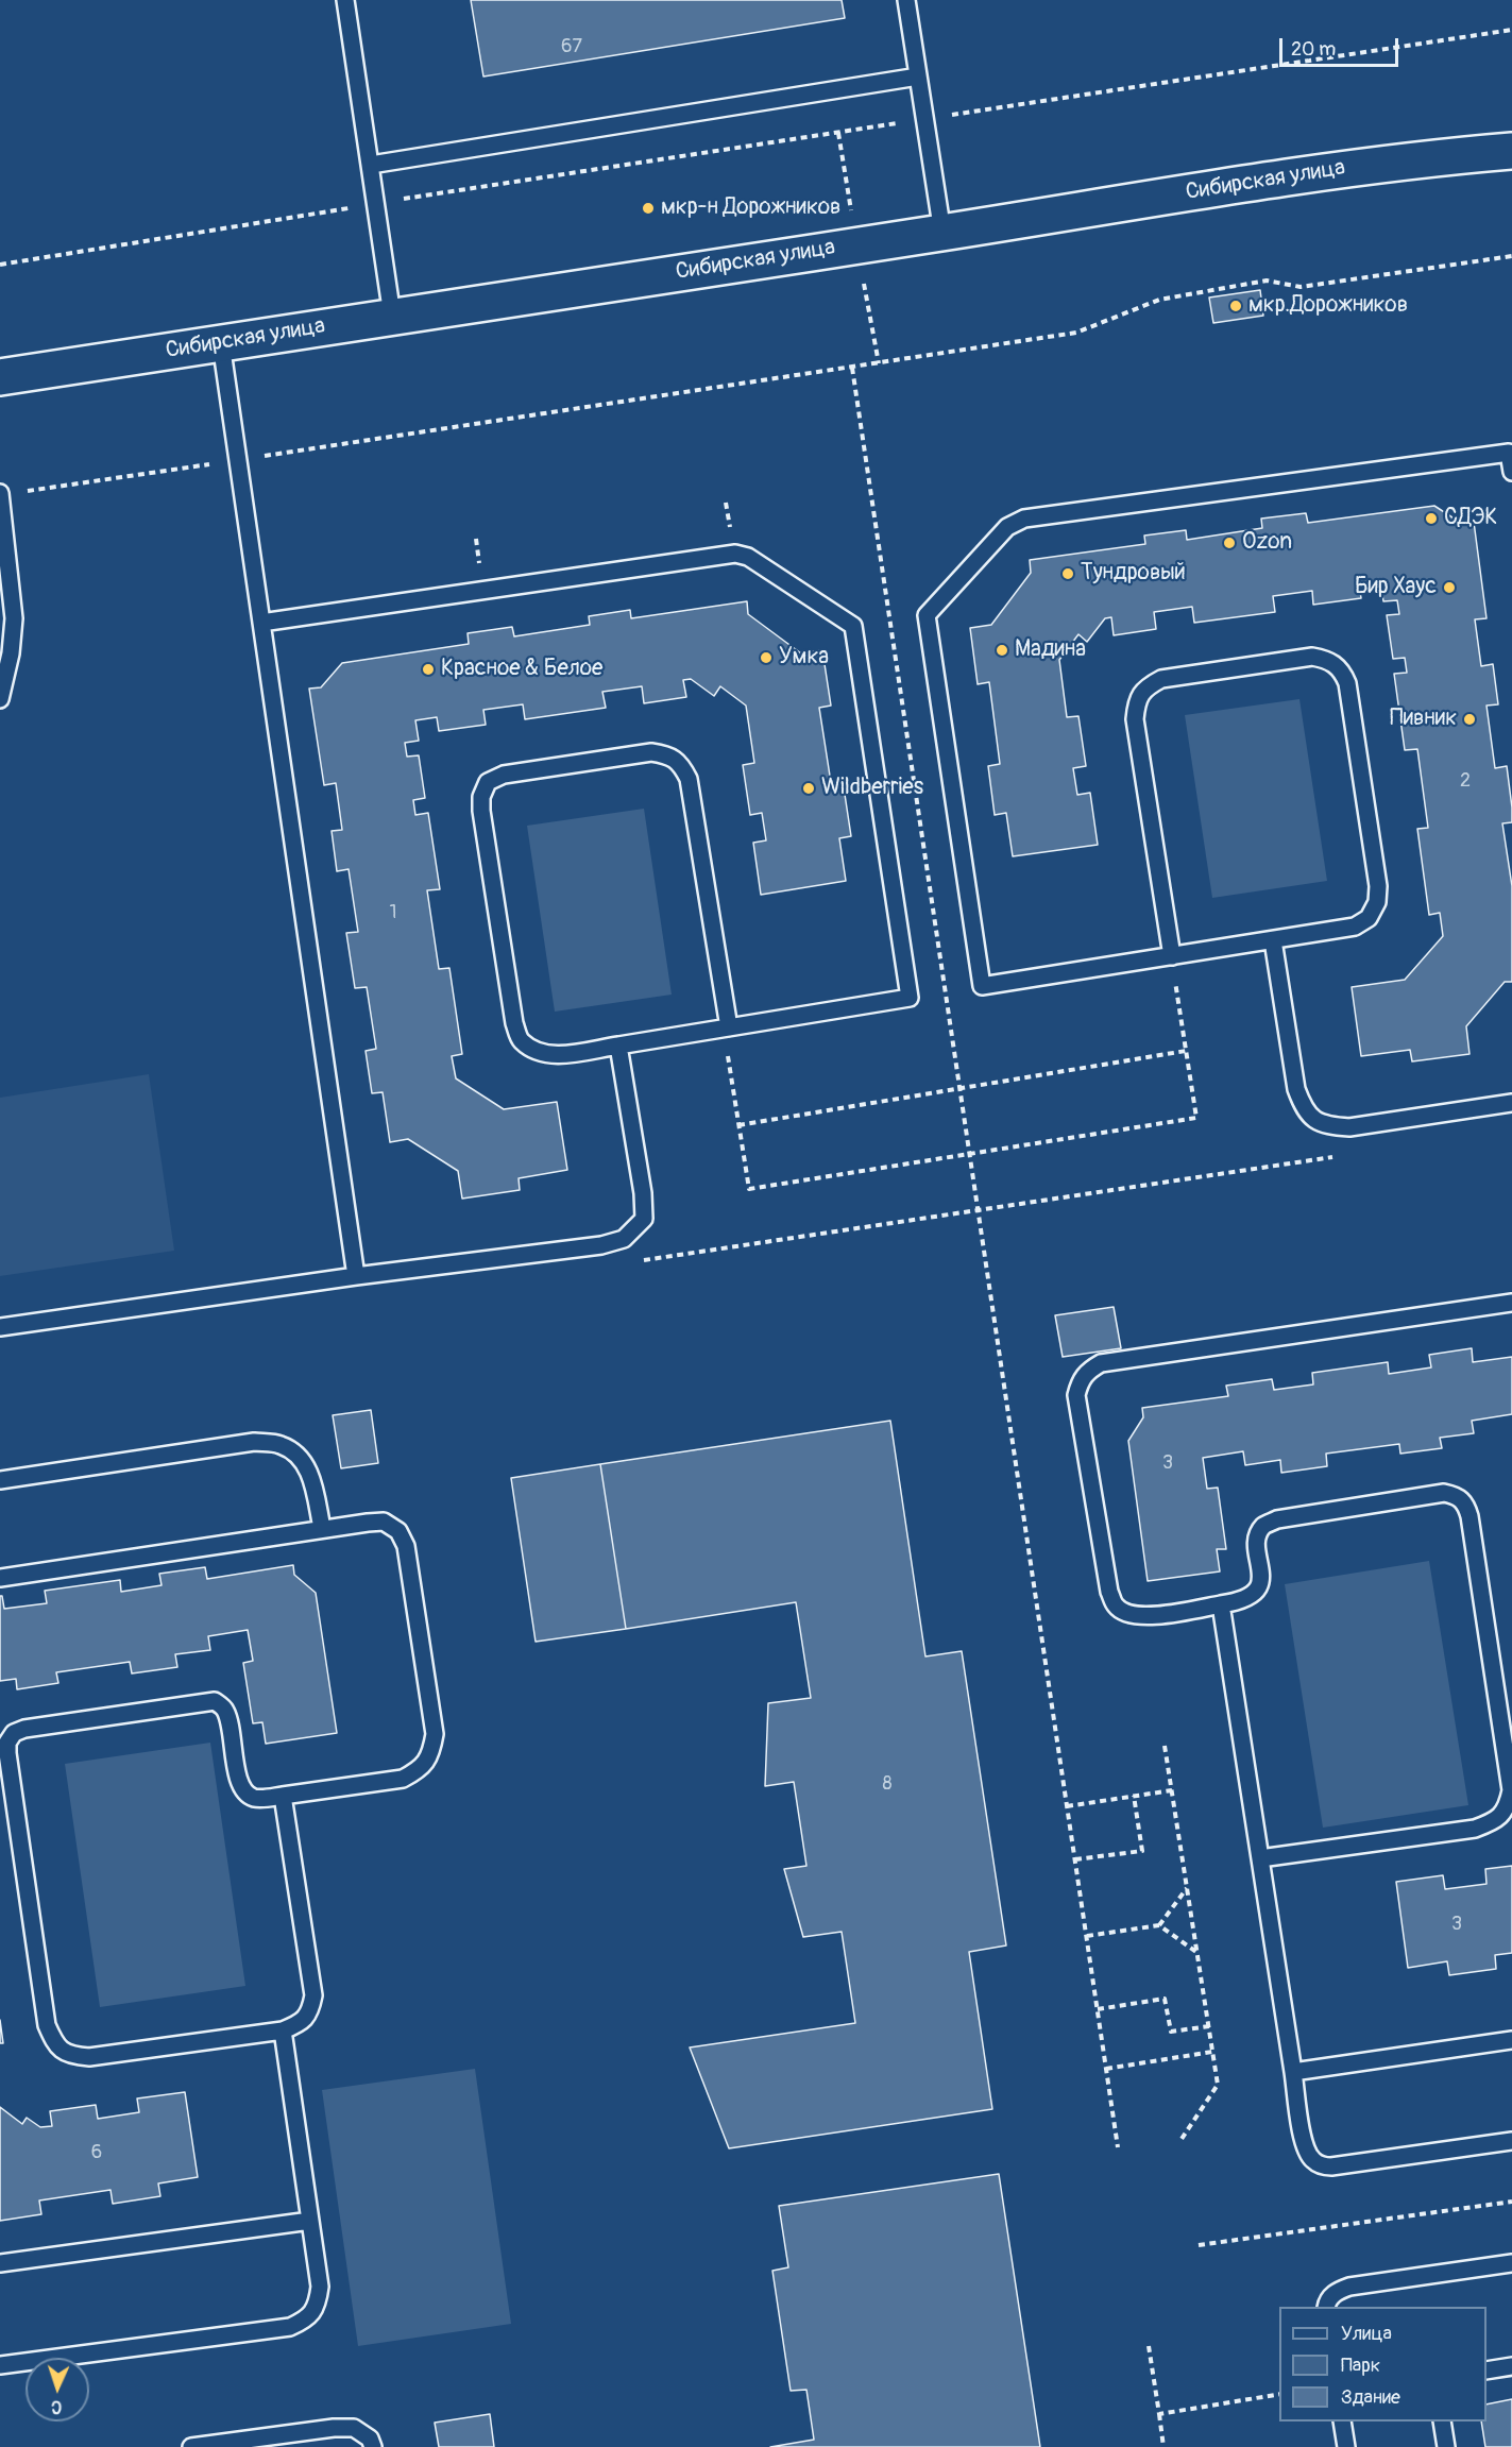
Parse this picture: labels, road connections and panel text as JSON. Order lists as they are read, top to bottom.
{
  "streets": {
    "main road": ["Сибирская улица"]
  },
  "places": [
    "мкр-н Дорожников",
    "мкр.Дорожников",
    "СДЭК",
    "Ozon",
    "Тундровый",
    "Бир Хаус",
    "Мадина",
    "Умка",
    "Красное & Белое",
    "Пивник",
    "Wildberries"
  ],
  "house_numbers": [
    "67",
    "2",
    "1",
    "3",
    "8",
    "3",
    "6"
  ],
  "legend": ["Улица", "Парк", "Здание"],
  "scale_bar": "20 m",
  "north": "bottom"
}
